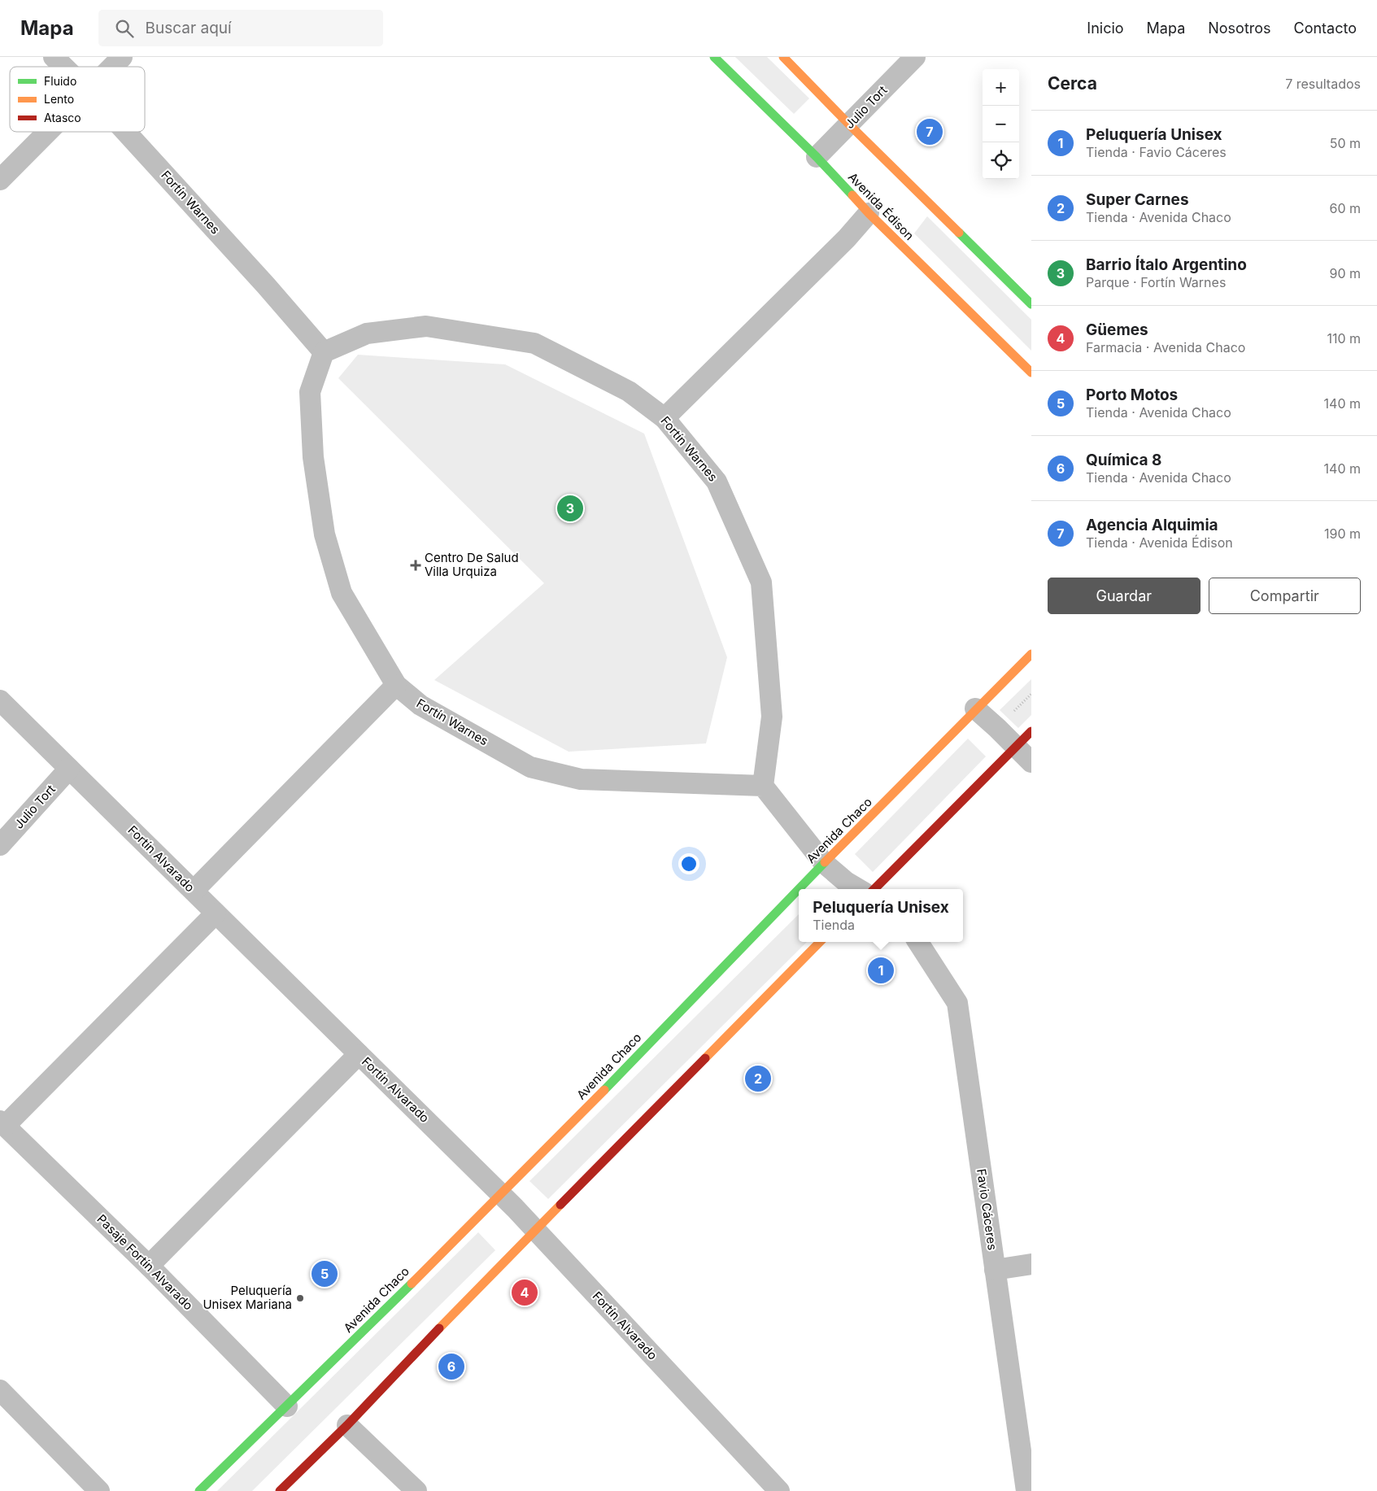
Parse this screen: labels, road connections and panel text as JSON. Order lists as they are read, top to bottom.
{
  "streets": {
    "main road": ["Avenida Édison", "Avenida Chaco"],
    "street": [
      "Julio Tort",
      "Fortín Warnes",
      "Fortín Alvarado",
      "Favio Cáceres",
      "Pasaje Fortín Alvarado"
    ]
  },
  "crossings": [
    ["Julio Tort", "Avenida Édison"],
    ["Julio Tort", "Fortín Alvarado"],
    ["Avenida Chaco", "Fortín Alvarado"],
    ["Avenida Chaco", "Pasaje Fortín Alvarado"]
  ],
  "places": {
    "health": ["Centro De Salud Villa Urquiza"],
    "other": ["Peluquería Unisex Mariana"]
  },
  "legend": ["Fluido", "Lento", "Atasco"],
  "page": {
    "header": "Mapa",
    "search": "Buscar aquí",
    "nav": [
      "Inicio",
      "Mapa",
      "Nosotros",
      "Contacto"
    ],
    "heading": ["Cerca", "7 resultados"],
    "map_buttons": ["+", "−"],
    "list": [
      {
        "mark": "1",
        "name": "Peluquería Unisex",
        "note": "Tienda · Favio Cáceres",
        "value": "50 m"
      },
      {
        "mark": "2",
        "name": "Super Carnes",
        "note": "Tienda · Avenida Chaco",
        "value": "60 m"
      },
      {
        "mark": "3",
        "name": "Barrio Ítalo Argentino",
        "note": "Parque · Fortín Warnes",
        "value": "90 m"
      },
      {
        "mark": "4",
        "name": "Güemes",
        "note": "Farmacia · Avenida Chaco",
        "value": "110 m"
      },
      {
        "mark": "5",
        "name": "Porto Motos",
        "note": "Tienda · Avenida Chaco",
        "value": "140 m"
      },
      {
        "mark": "6",
        "name": "Química 8",
        "note": "Tienda · Avenida Chaco",
        "value": "140 m"
      },
      {
        "mark": "7",
        "name": "Agencia Alquimia",
        "note": "Tienda · Avenida Édison",
        "value": "190 m"
      }
    ],
    "pins": [
      "7",
      "3",
      "1",
      "2",
      "5",
      "4",
      "6"
    ],
    "buttons": ["Guardar", "Compartir"],
    "popup": ["Peluquería Unisex", "Tienda"]
  }
}
